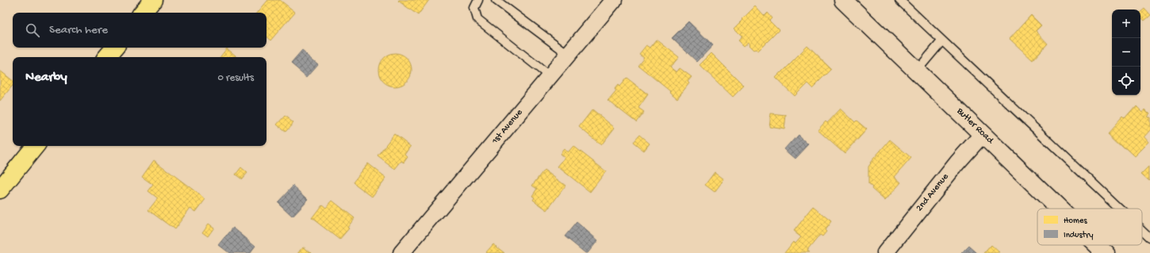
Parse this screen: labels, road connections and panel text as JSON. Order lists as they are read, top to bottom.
{
  "streets": {
    "main road": ["Butler Road"],
    "street": ["1st Avenue", "2nd Avenue"]
  },
  "crossings": [
    ["Butler Road", "2nd Avenue"]
  ],
  "legend": ["Homes", "Industry"],
  "page": {
    "map_buttons": ["+", "−"],
    "search": "Search here",
    "heading": ["Nearby", "0 results"]
  }
}
